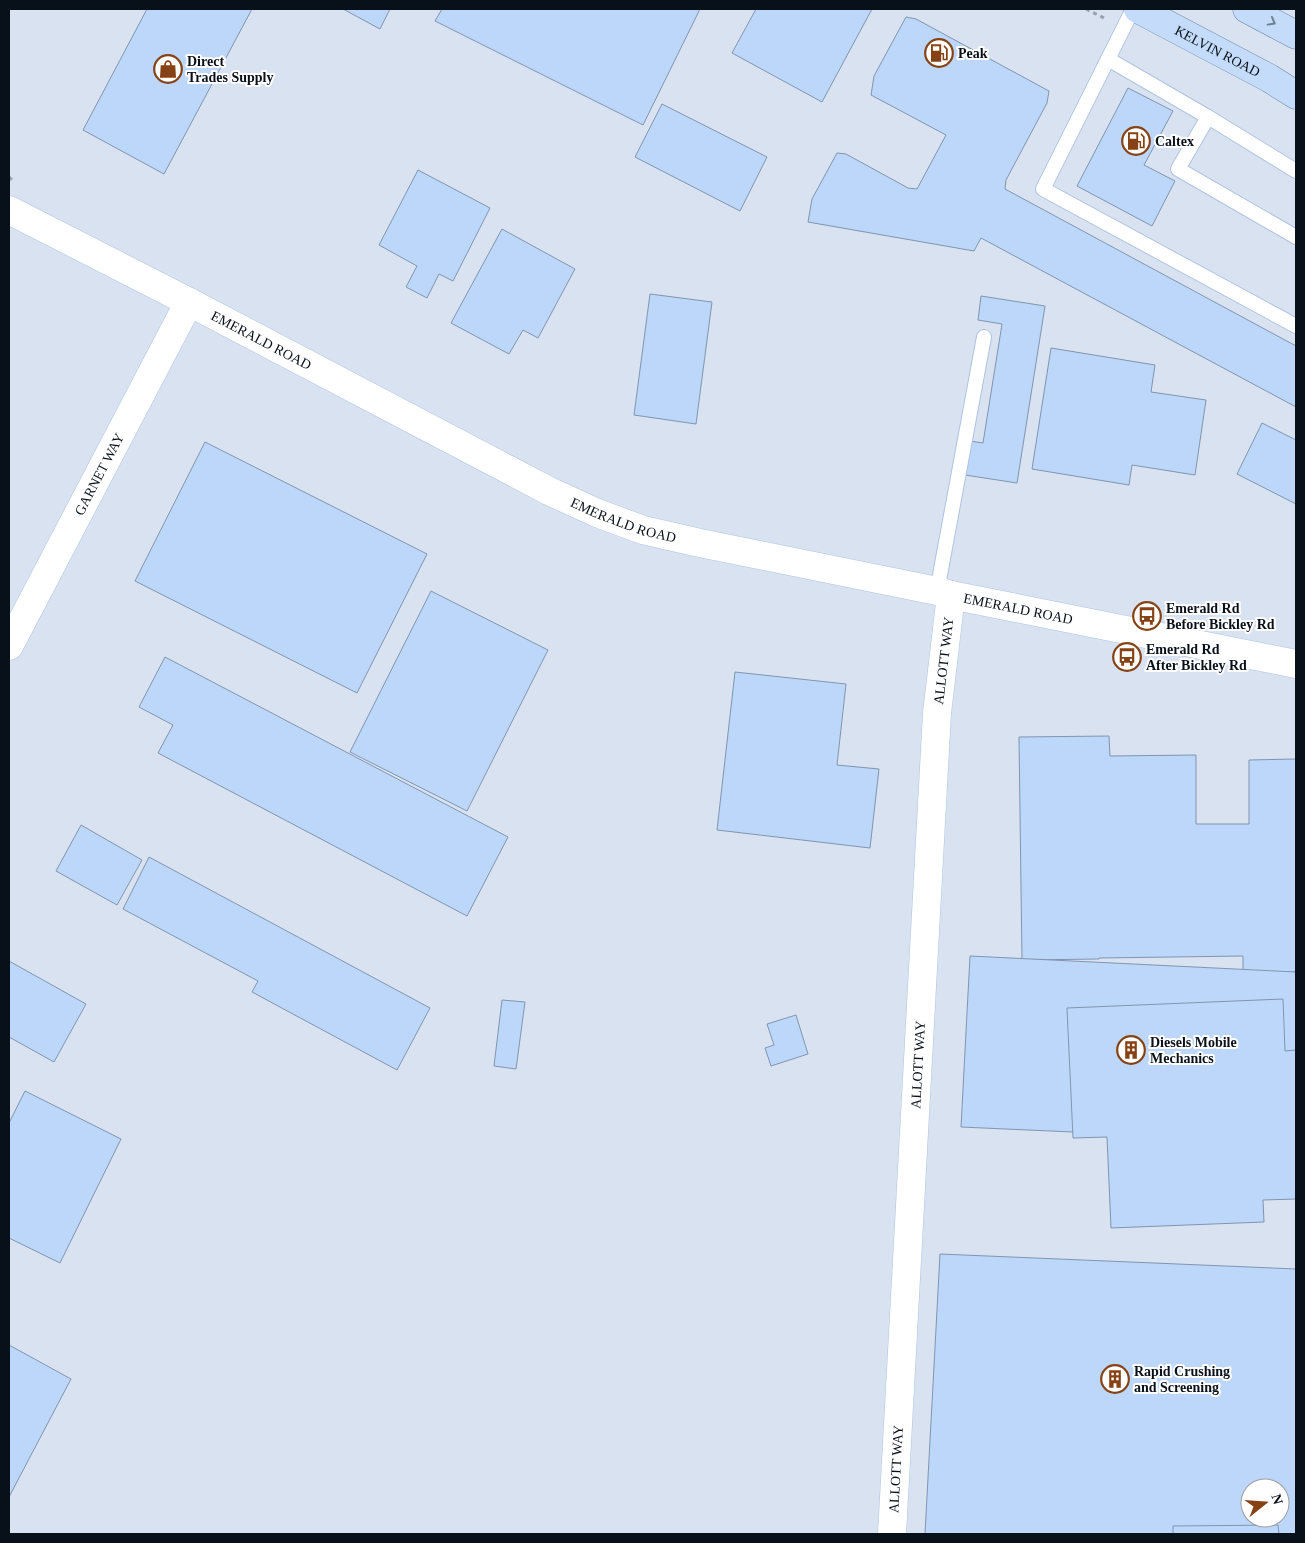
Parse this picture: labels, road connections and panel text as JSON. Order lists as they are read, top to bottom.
{
  "streets": {
    "main road": ["KELVIN ROAD"],
    "street": ["EMERALD ROAD", "GARNET WAY", "ALLOTT WAY"]
  },
  "crossings": [
    ["EMERALD ROAD", "GARNET WAY"],
    ["EMERALD ROAD", "ALLOTT WAY"]
  ],
  "places": {
    "fuel station": ["Peak", "Caltex"],
    "shop": ["Direct Trades Supply"],
    "bus stop": ["Emerald Rd Before Bickley Rd", "Emerald Rd After Bickley Rd"],
    "building": ["Diesels Mobile Mechanics", "Rapid Crushing and Screening"]
  },
  "north": "right"
}
